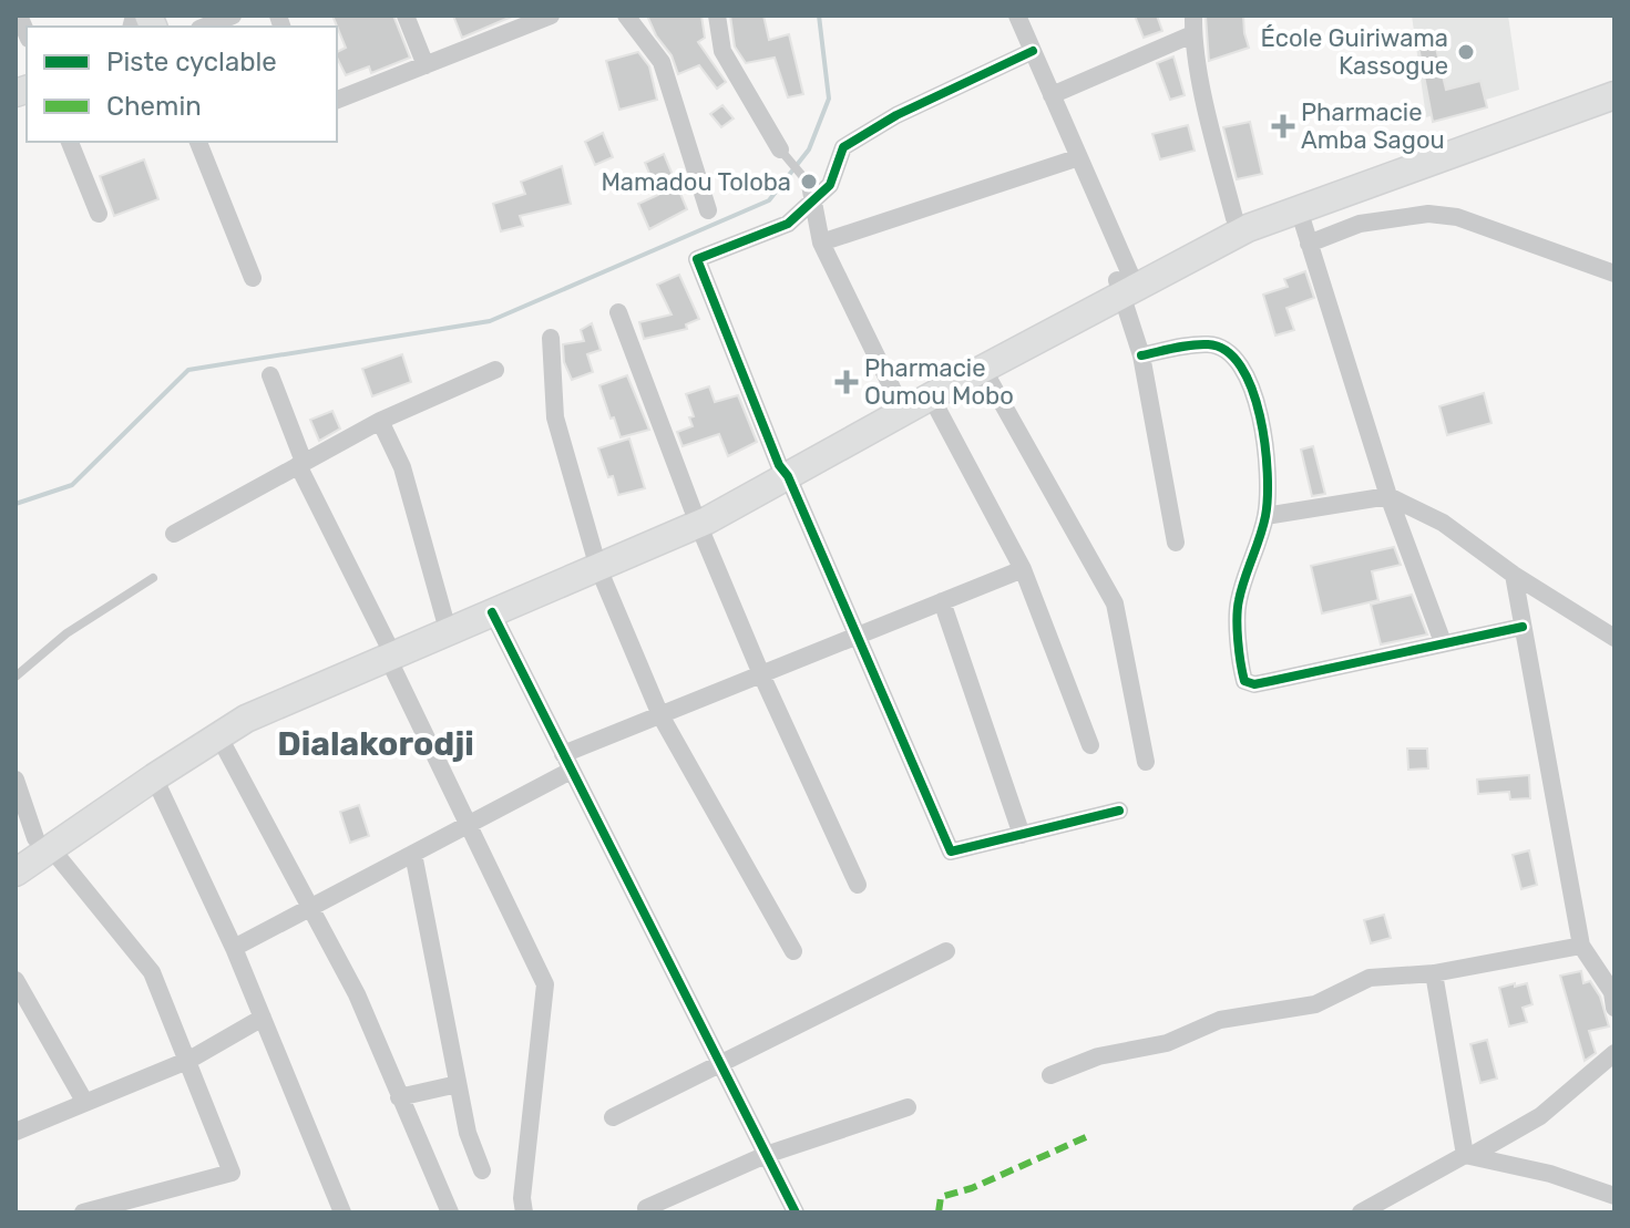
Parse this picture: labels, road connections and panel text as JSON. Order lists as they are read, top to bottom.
{
  "districts": ["Dialakorodji"],
  "places": {
    "other": ["École Guiriwama Kassogue", "Mamadou Toloba"],
    "health": ["Pharmacie Amba Sagou", "Pharmacie Oumou Mobo"]
  },
  "legend": ["Piste cyclable", "Chemin"]
}
